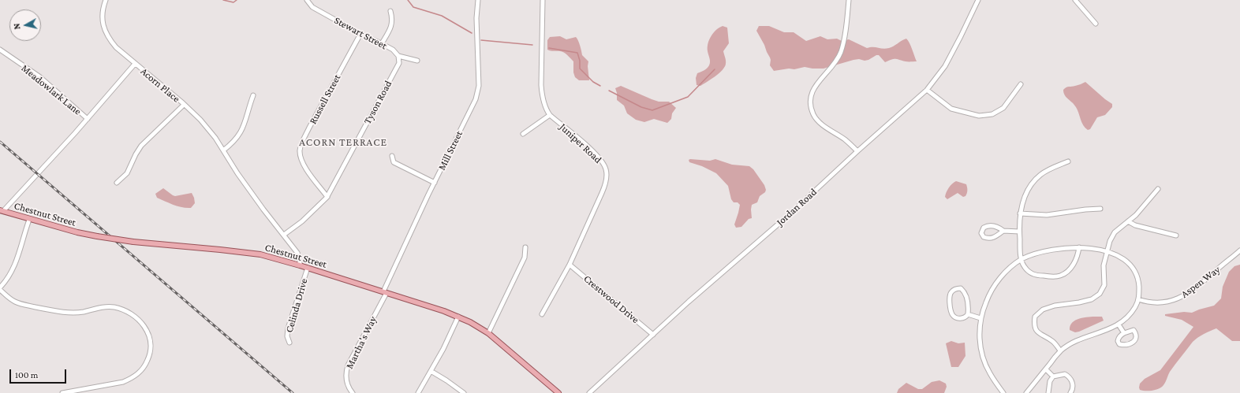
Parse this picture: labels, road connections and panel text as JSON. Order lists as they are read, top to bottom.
{
  "streets": {
    "main road": ["Chestnut Street"],
    "street": [
      "Stewart Street",
      "Acorn Place",
      "Meadowlark Lane",
      "Russell Street",
      "Tyson Road",
      "Juniper Road",
      "Mill Street",
      "Jordan Road",
      "Aspen Way",
      "Crestwood Drive",
      "Celinda Drive",
      "Martha's Way"
    ]
  },
  "crossings": [
    ["Stewart Street", "Russell Street"],
    ["Stewart Street", "Tyson Road"],
    ["Acorn Place", "Meadowlark Lane"],
    ["Acorn Place", "Tyson Road"],
    ["Acorn Place", "Chestnut Street"],
    ["Russell Street", "Tyson Road"],
    ["Juniper Road", "Crestwood Drive"],
    ["Mill Street", "Chestnut Street"],
    ["Mill Street", "Martha's Way"],
    ["Jordan Road", "Crestwood Drive"],
    ["Chestnut Street", "Celinda Drive"],
    ["Chestnut Street", "Martha's Way"]
  ],
  "districts": ["ACORN TERRACE"],
  "scale_bar": "100 m",
  "north": "left"
}
